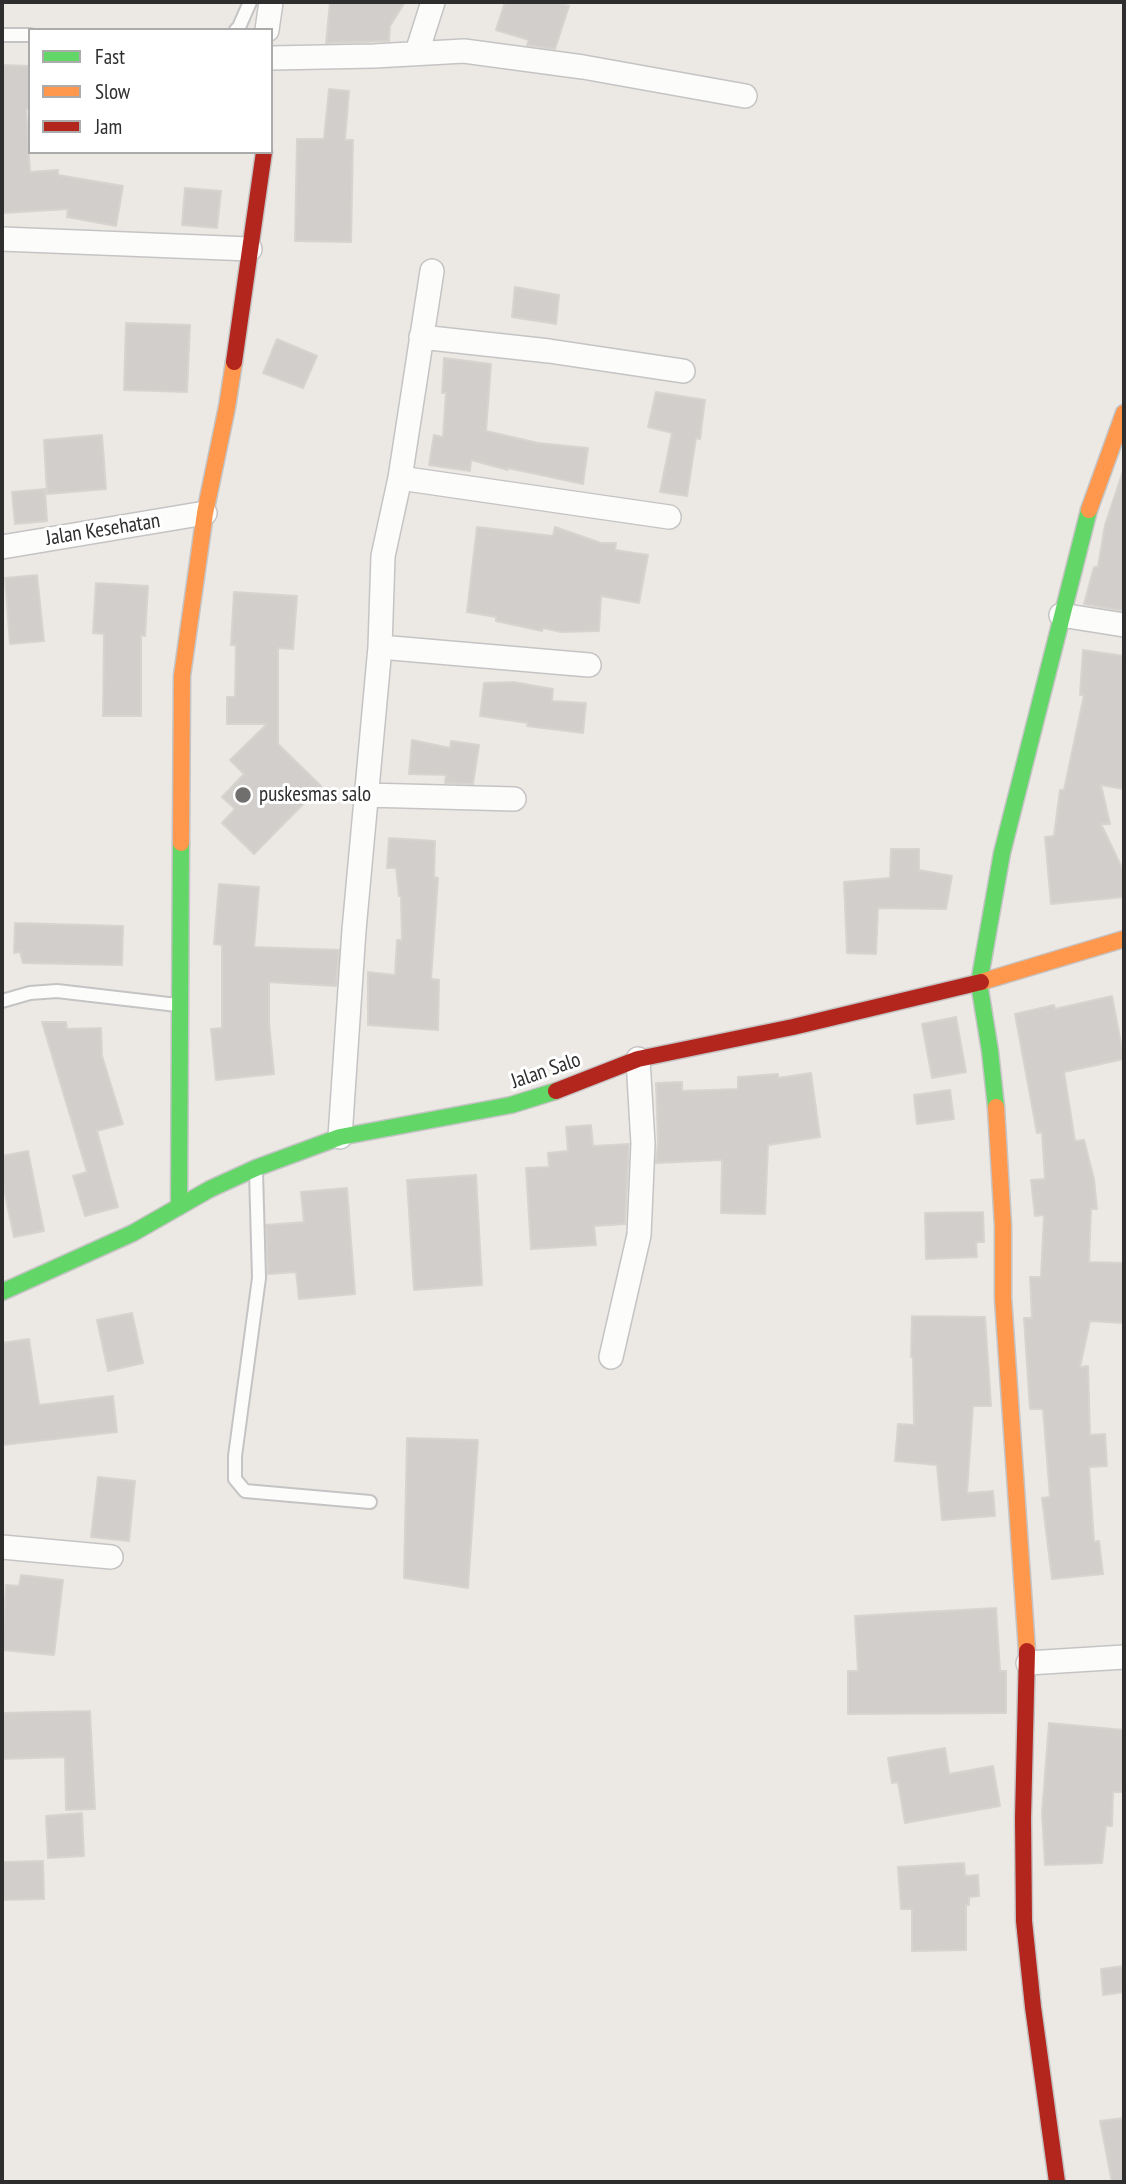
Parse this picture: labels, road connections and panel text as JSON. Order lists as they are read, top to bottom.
{
  "streets": {
    "street": ["Jalan Kesehatan", "Jalan Salo"]
  },
  "places": ["puskesmas salo"],
  "legend": ["Fast", "Slow", "Jam"]
}
